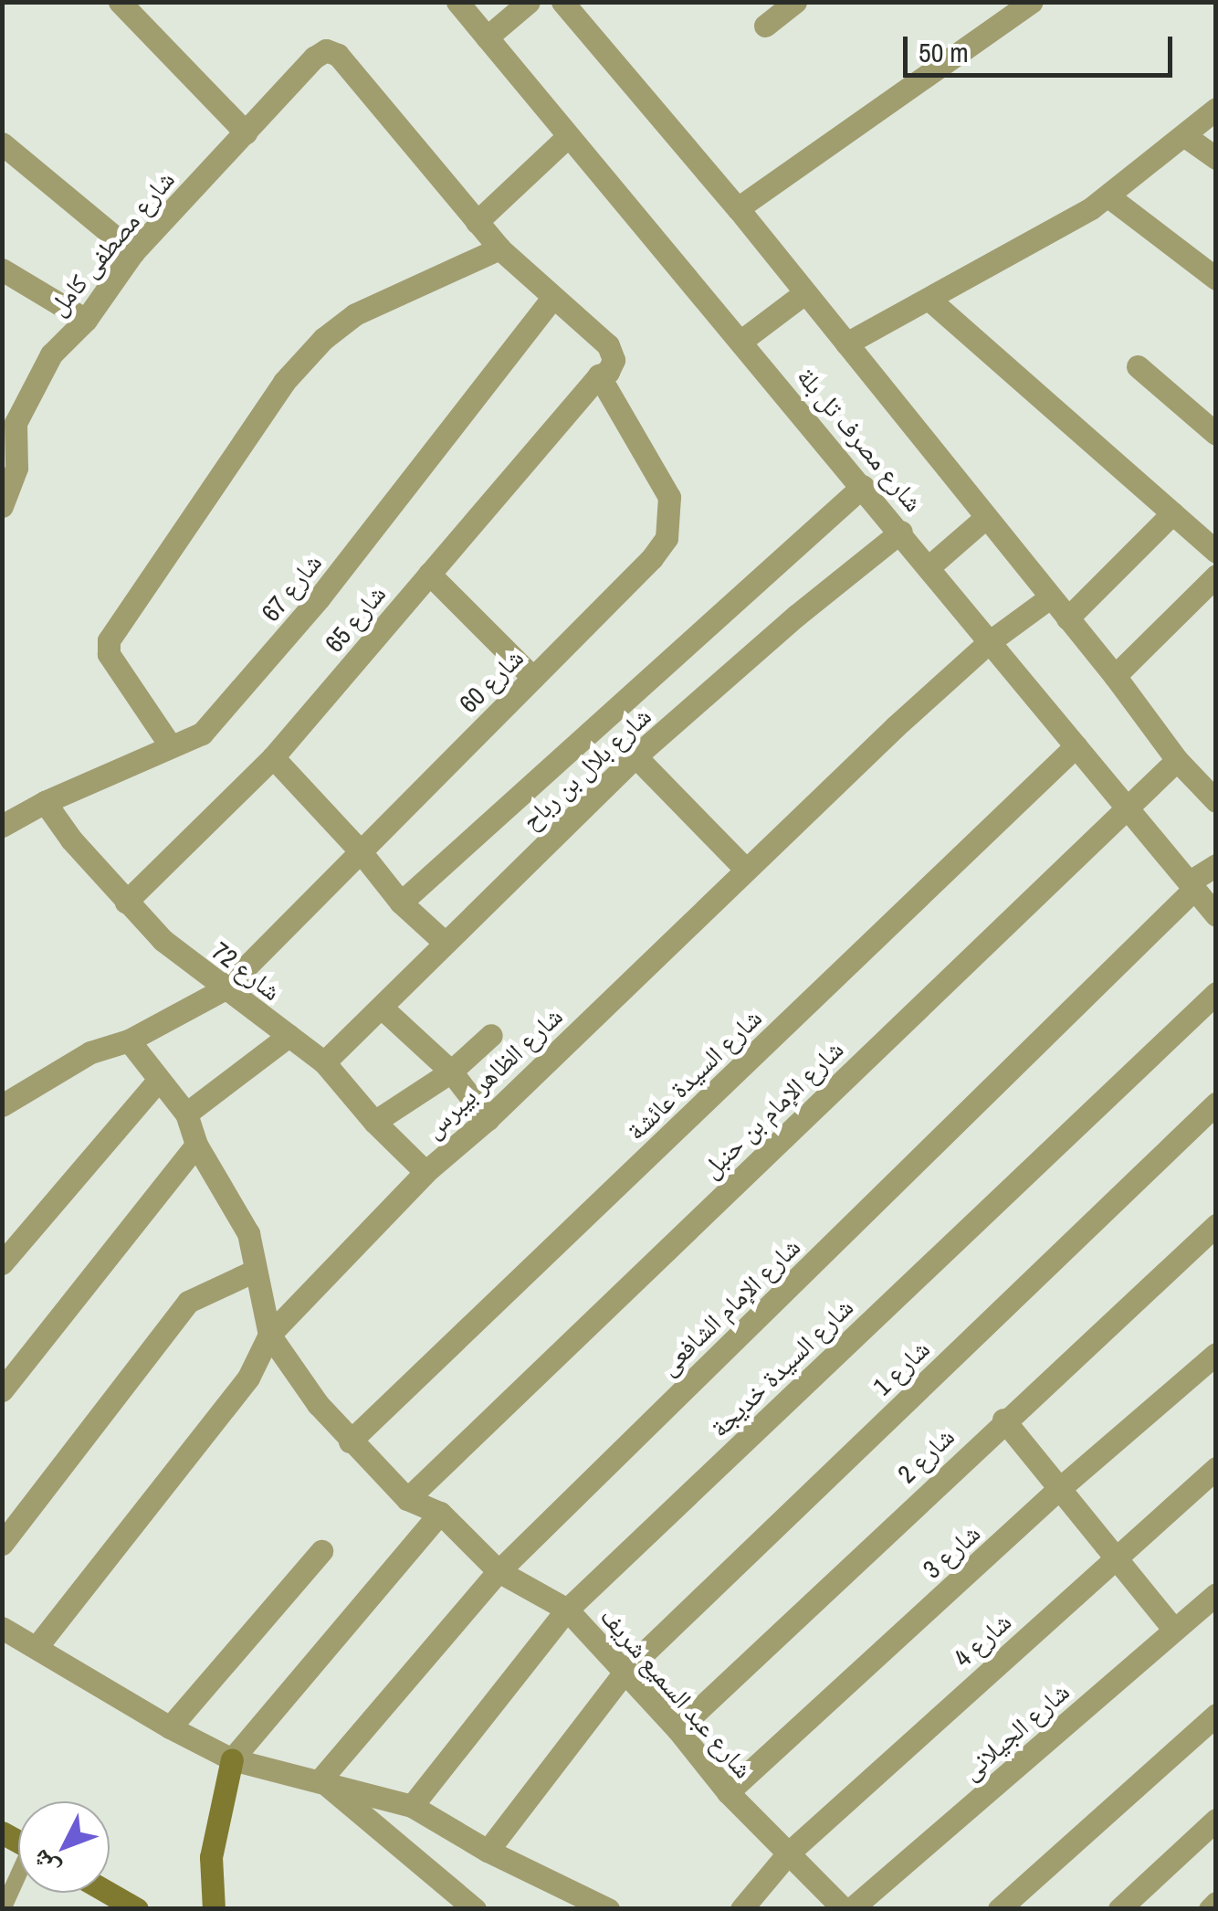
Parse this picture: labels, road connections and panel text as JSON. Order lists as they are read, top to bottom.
{
  "streets": {
    "street": [
      "شارع مصطفى كامل",
      "شارع مصرف تل بلة",
      "شارع 67",
      "شارع 65",
      "شارع 60",
      "شارع بلال بن رباح",
      "شارع 72",
      "شارع الظاهر بيبرس",
      "شارع السيدة عائشة",
      "شارع الإمام بن حنبل",
      "شارع الإمام الشافعى",
      "شارع السيدة خديجة",
      "شارع 1",
      "شارع 2",
      "شارع 3",
      "شارع 4",
      "شارع عبد السميع شريف",
      "شارع الجيلانى"
    ]
  },
  "crossings": [
    ["شارع مصرف تل بلة", "شارع بلال بن رباح"],
    ["شارع مصرف تل بلة", "شارع الظاهر بيبرس"],
    ["شارع مصرف تل بلة", "شارع السيدة عائشة"],
    ["شارع مصرف تل بلة", "شارع الإمام بن حنبل"],
    ["شارع مصرف تل بلة", "شارع الإمام الشافعى"],
    ["شارع 67", "شارع 72"],
    ["شارع 65", "شارع 60"],
    ["شارع 65", "شارع 72"],
    ["شارع 60", "شارع 72"],
    ["شارع بلال بن رباح", "شارع 72"],
    ["شارع 72", "شارع الظاهر بيبرس"],
    ["شارع الظاهر بيبرس", "شارع عبد السميع شريف"],
    ["شارع السيدة عائشة", "شارع عبد السميع شريف"],
    ["شارع الإمام بن حنبل", "شارع عبد السميع شريف"],
    ["شارع الإمام الشافعى", "شارع عبد السميع شريف"],
    ["شارع السيدة خديجة", "شارع عبد السميع شريف"],
    ["شارع 1", "شارع عبد السميع شريف"],
    ["شارع 2", "شارع عبد السميع شريف"],
    ["شارع 3", "شارع عبد السميع شريف"],
    ["شارع 4", "شارع عبد السميع شريف"]
  ],
  "scale_bar": "50 m",
  "north": "bottom left"
}
